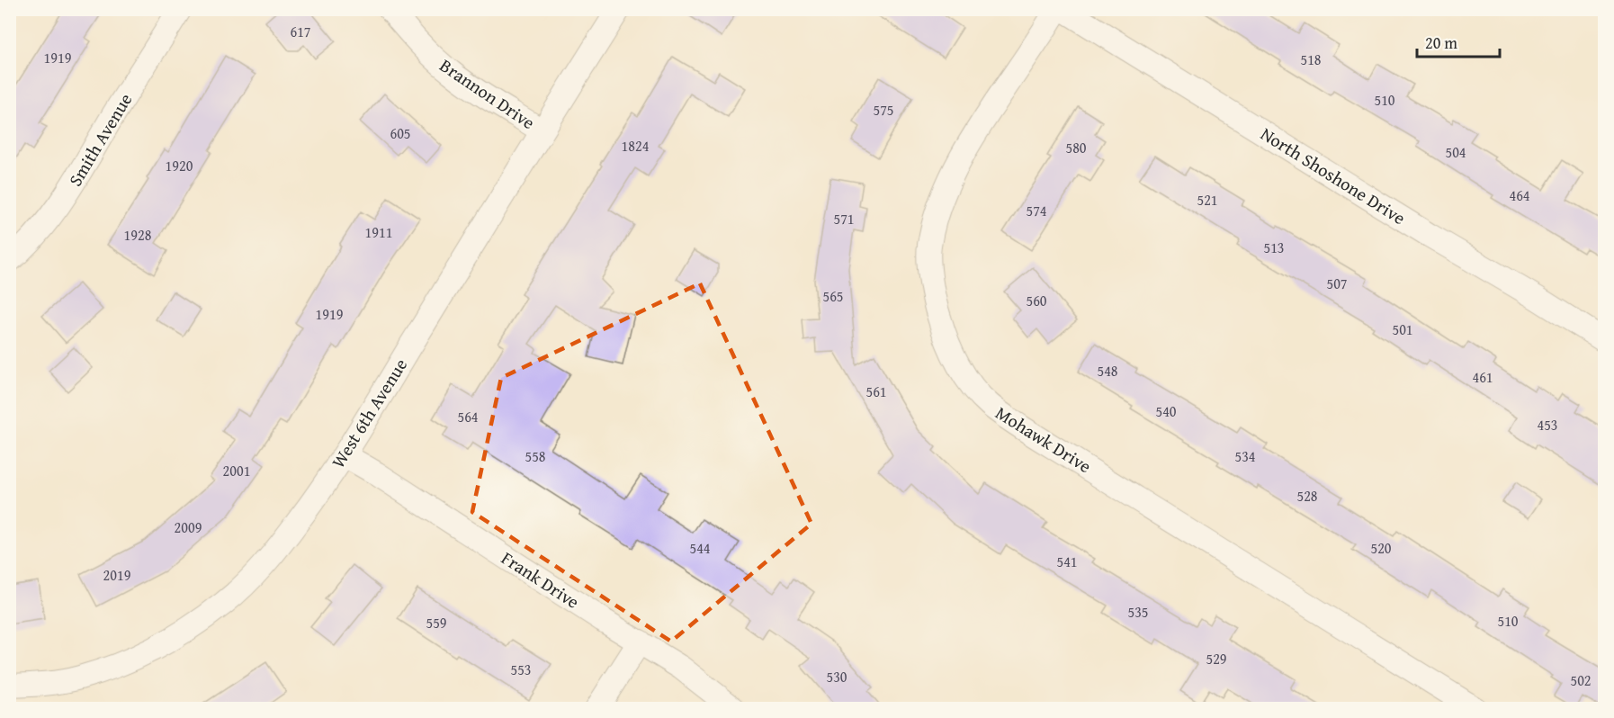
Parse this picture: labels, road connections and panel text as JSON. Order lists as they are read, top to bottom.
{
  "streets": {
    "street": [
      "Brannon Drive",
      "Smith Avenue",
      "North Shoshone Drive",
      "West 6th Avenue",
      "Mohawk Drive",
      "Frank Drive"
    ]
  },
  "crossings": [
    ["Brannon Drive", "West 6th Avenue"],
    ["West 6th Avenue", "Frank Drive"]
  ],
  "house_numbers": [
    "617",
    "1919",
    "518",
    "510",
    "575",
    "605",
    "1824",
    "580",
    "504",
    "1920",
    "464",
    "521",
    "574",
    "571",
    "1911",
    "1928",
    "513",
    "507",
    "565",
    "560",
    "1919",
    "501",
    "548",
    "461",
    "561",
    "540",
    "564",
    "453",
    "558",
    "534",
    "2001",
    "528",
    "2009",
    "544",
    "520",
    "541",
    "2019",
    "535",
    "510",
    "559",
    "529",
    "553",
    "530",
    "502"
  ],
  "scale_bar": "20 m"
}
